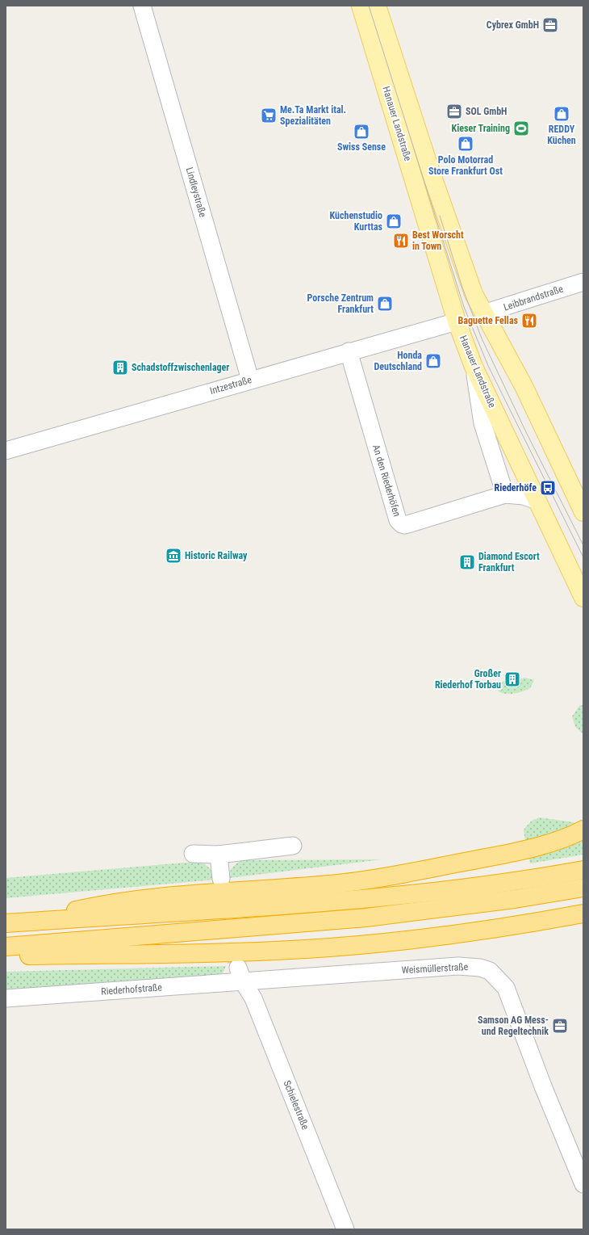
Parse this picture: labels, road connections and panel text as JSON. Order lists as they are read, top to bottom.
{
  "streets": {
    "main road": ["Hanauer Landstraße"],
    "street": [
      "Lindleystraße",
      "Leibbrandstraße",
      "Intzestraße",
      "An den Riederhöfen",
      "Weismüllerstraße",
      "Riederhofstraße",
      "Schielestraße"
    ]
  },
  "crossings": [
    ["Hanauer Landstraße", "Leibbrandstraße"],
    ["Hanauer Landstraße", "Intzestraße"],
    ["Hanauer Landstraße", "An den Riederhöfen"],
    ["Lindleystraße", "Intzestraße"],
    ["Intzestraße", "An den Riederhöfen"],
    ["Weismüllerstraße", "Riederhofstraße"],
    ["Weismüllerstraße", "Schielestraße"],
    ["Riederhofstraße", "Schielestraße"]
  ],
  "places": {
    "office": ["Cybrex GmbH", "SOL GmbH", "Samson AG Mess- und Regeltechnik"],
    "shop": [
      "REDDY Küchen",
      "Swiss Sense",
      "Polo Motorrad Store Frankfurt Ost",
      "Küchenstudio Kurttas",
      "Porsche Zentrum Frankfurt",
      "Honda Deutschland"
    ],
    "supermarket": ["Me.Ta Markt ital. Spezialitäten"],
    "sports": ["Kieser Training"],
    "restaurant": ["Best Worscht in Town", "Baguette Fellas"],
    "building": ["Schadstoffzwischenlager", "Diamond Escort Frankfurt", "Großer Riederhof Torbau"],
    "bus stop": ["Riederhöfe"],
    "museum": ["Historic Railway"]
  }
}
